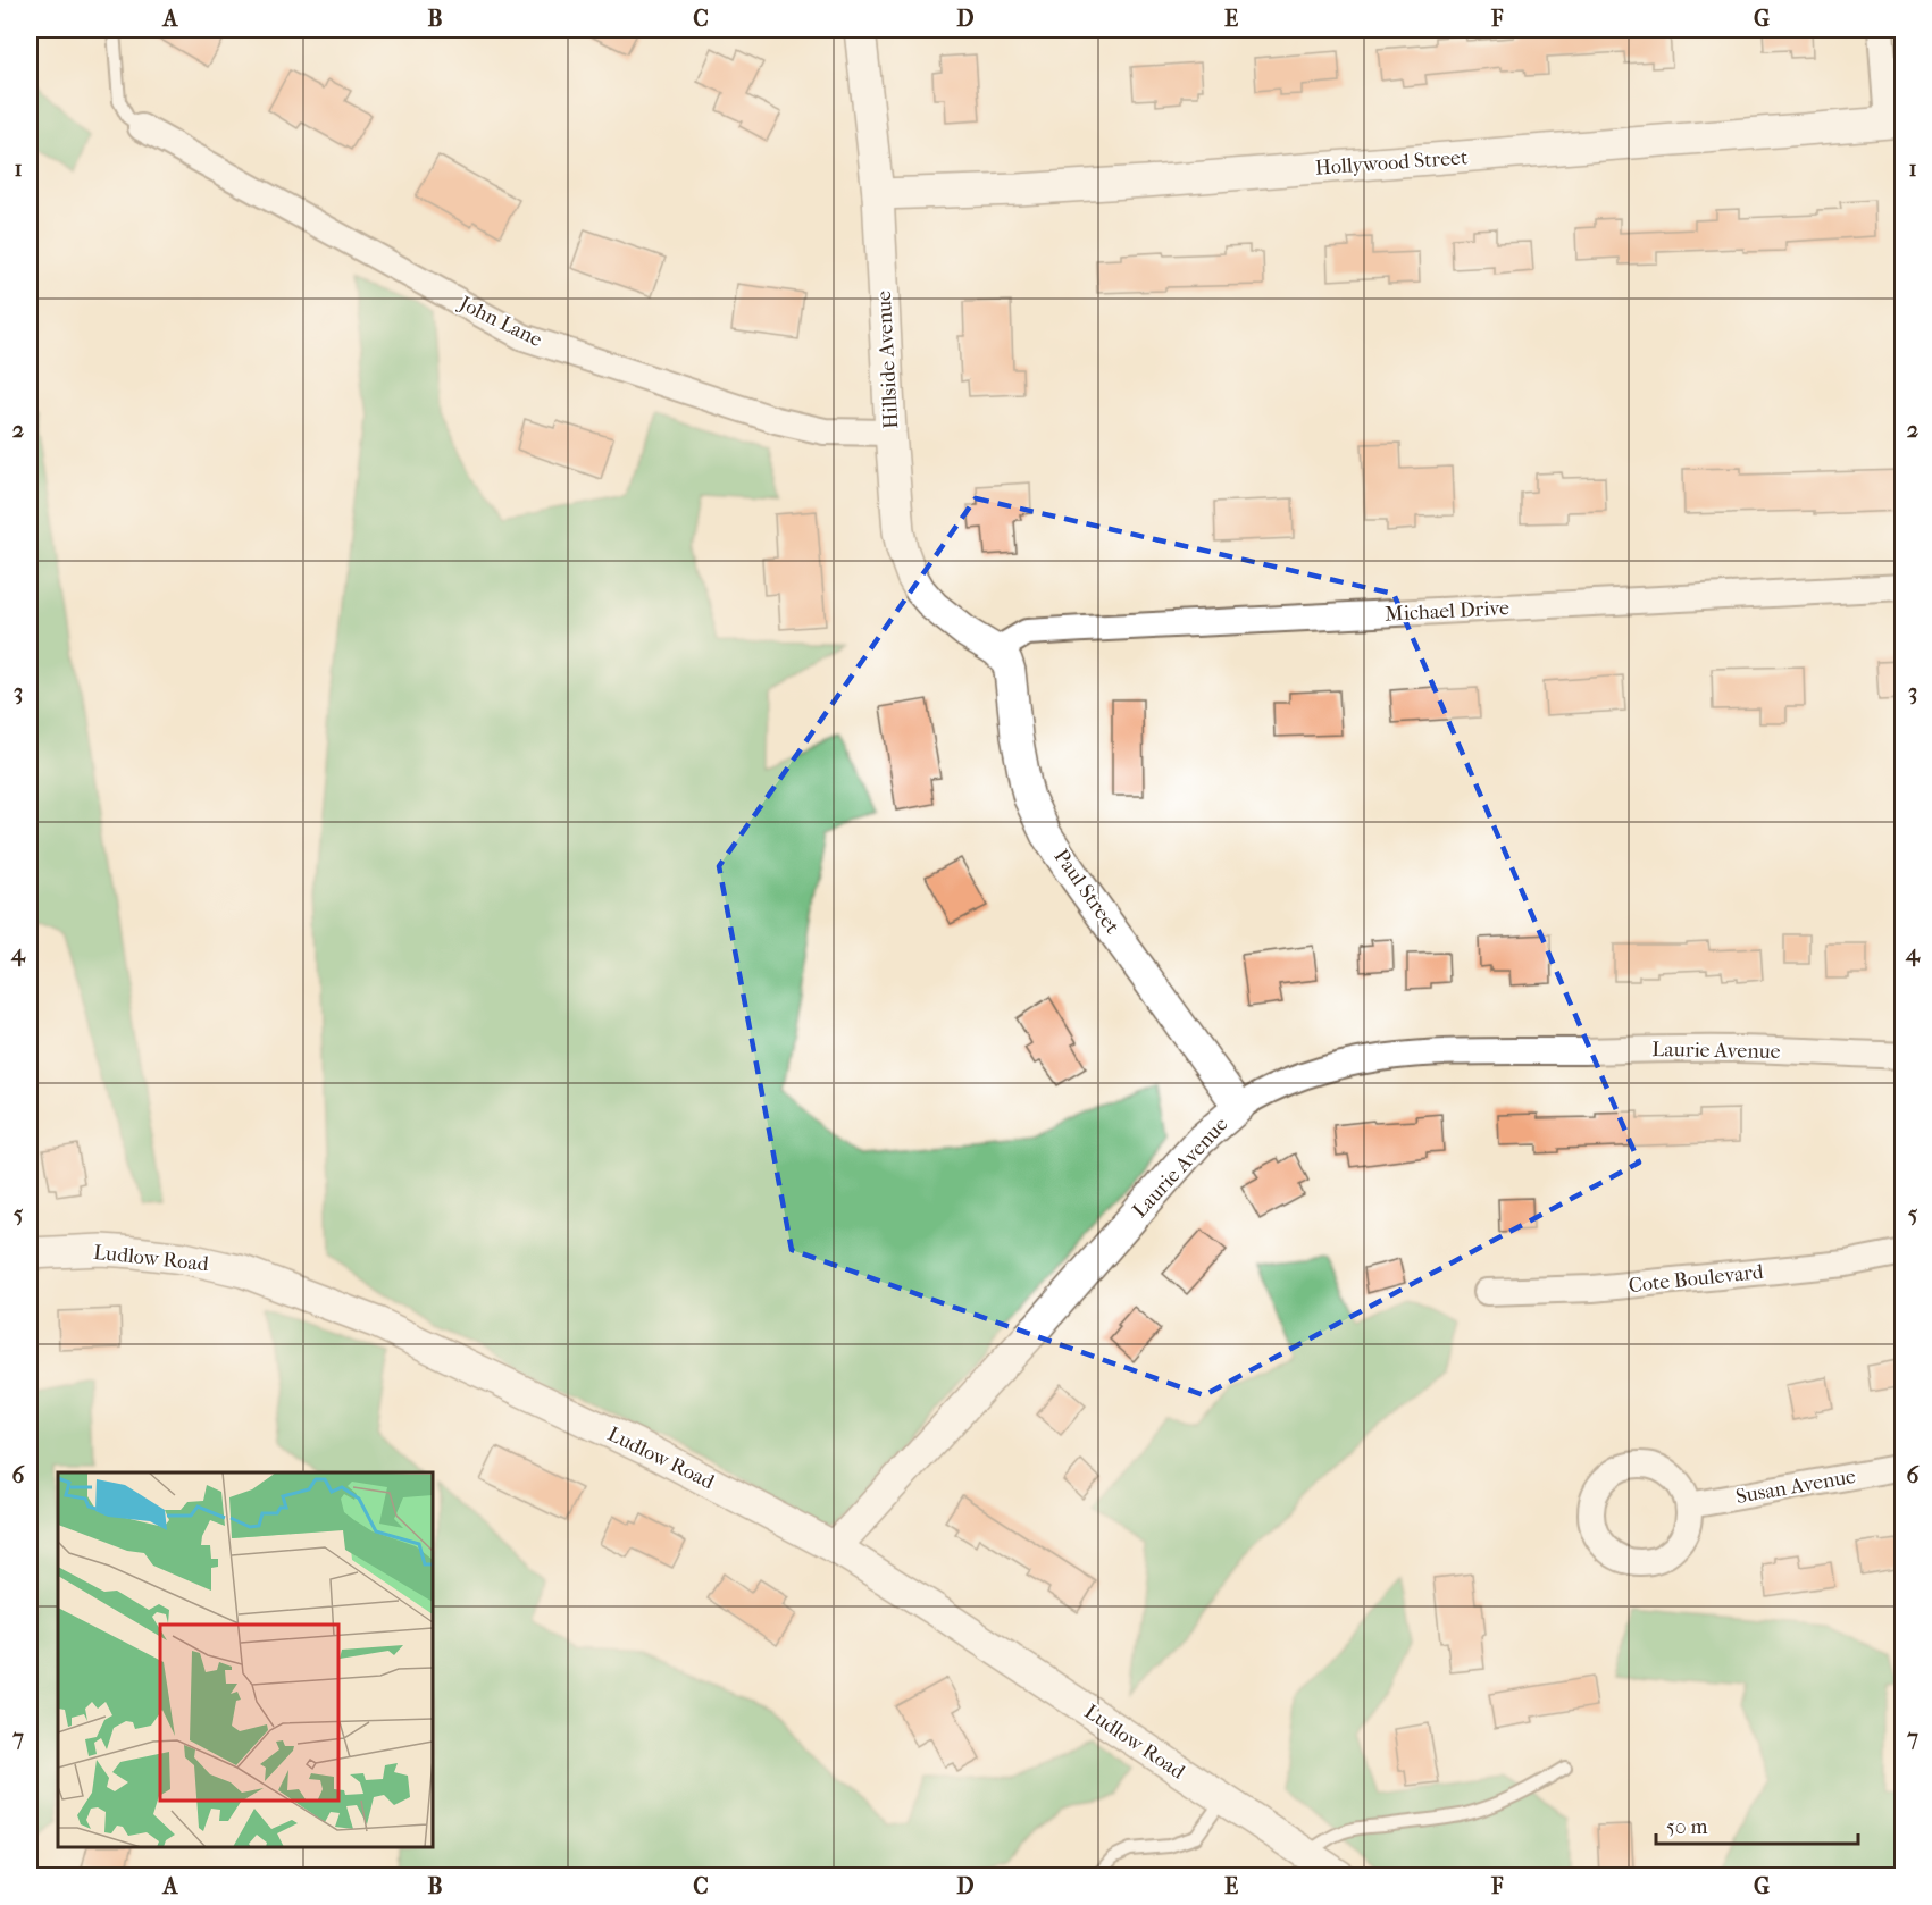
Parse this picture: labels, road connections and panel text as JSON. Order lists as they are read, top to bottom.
{
  "streets": {
    "street": [
      "Hollywood Street",
      "John Lane",
      "Hillside Avenue",
      "Michael Drive",
      "Paul Street",
      "Laurie Avenue",
      "Ludlow Road",
      "Cote Boulevard",
      "Susan Avenue"
    ]
  },
  "crossings": [
    ["Hollywood Street", "Hillside Avenue"],
    ["John Lane", "Hillside Avenue"],
    ["Hillside Avenue", "Michael Drive"],
    ["Hillside Avenue", "Paul Street"],
    ["Michael Drive", "Paul Street"],
    ["Paul Street", "Laurie Avenue"],
    ["Laurie Avenue", "Ludlow Road"]
  ],
  "scale_bar": "50 m",
  "grid": {
    "columns": [
      "A",
      "B",
      "C",
      "D",
      "E",
      "F",
      "G"
    ],
    "rows": [
      "1",
      "2",
      "3",
      "4",
      "5",
      "6",
      "7"
    ]
  }
}
